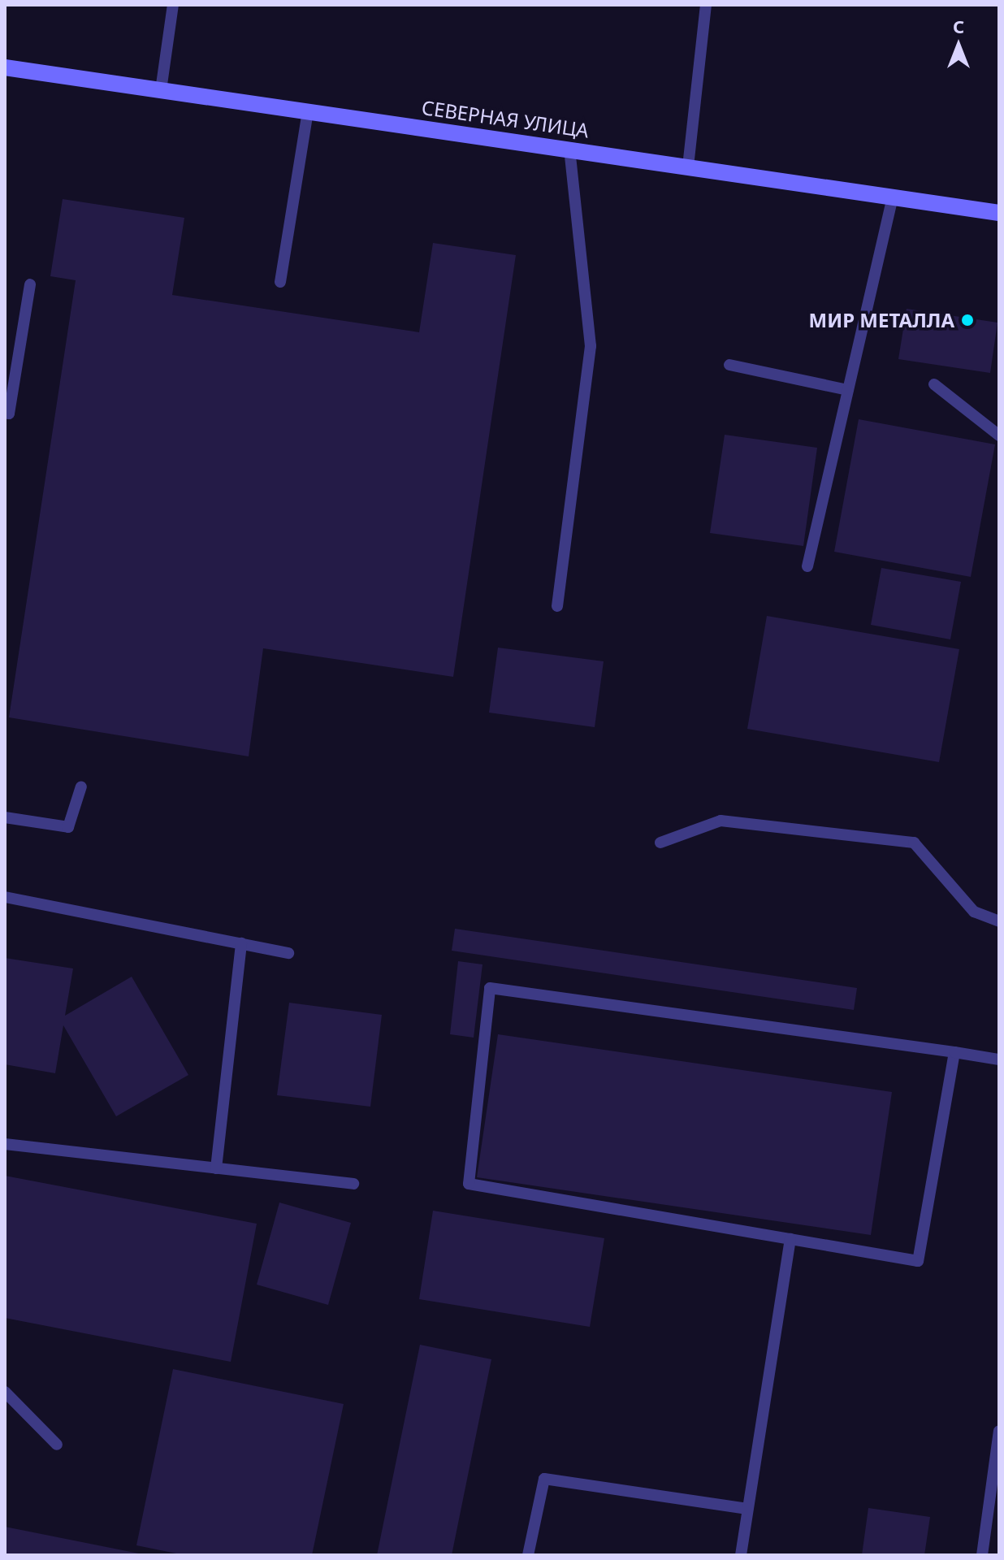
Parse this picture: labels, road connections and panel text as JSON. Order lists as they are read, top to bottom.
{
  "streets": {
    "main road": ["СЕВЕРНАЯ УЛИЦА"]
  },
  "places": ["МИР МЕТАЛЛА"],
  "north": "top"
}
